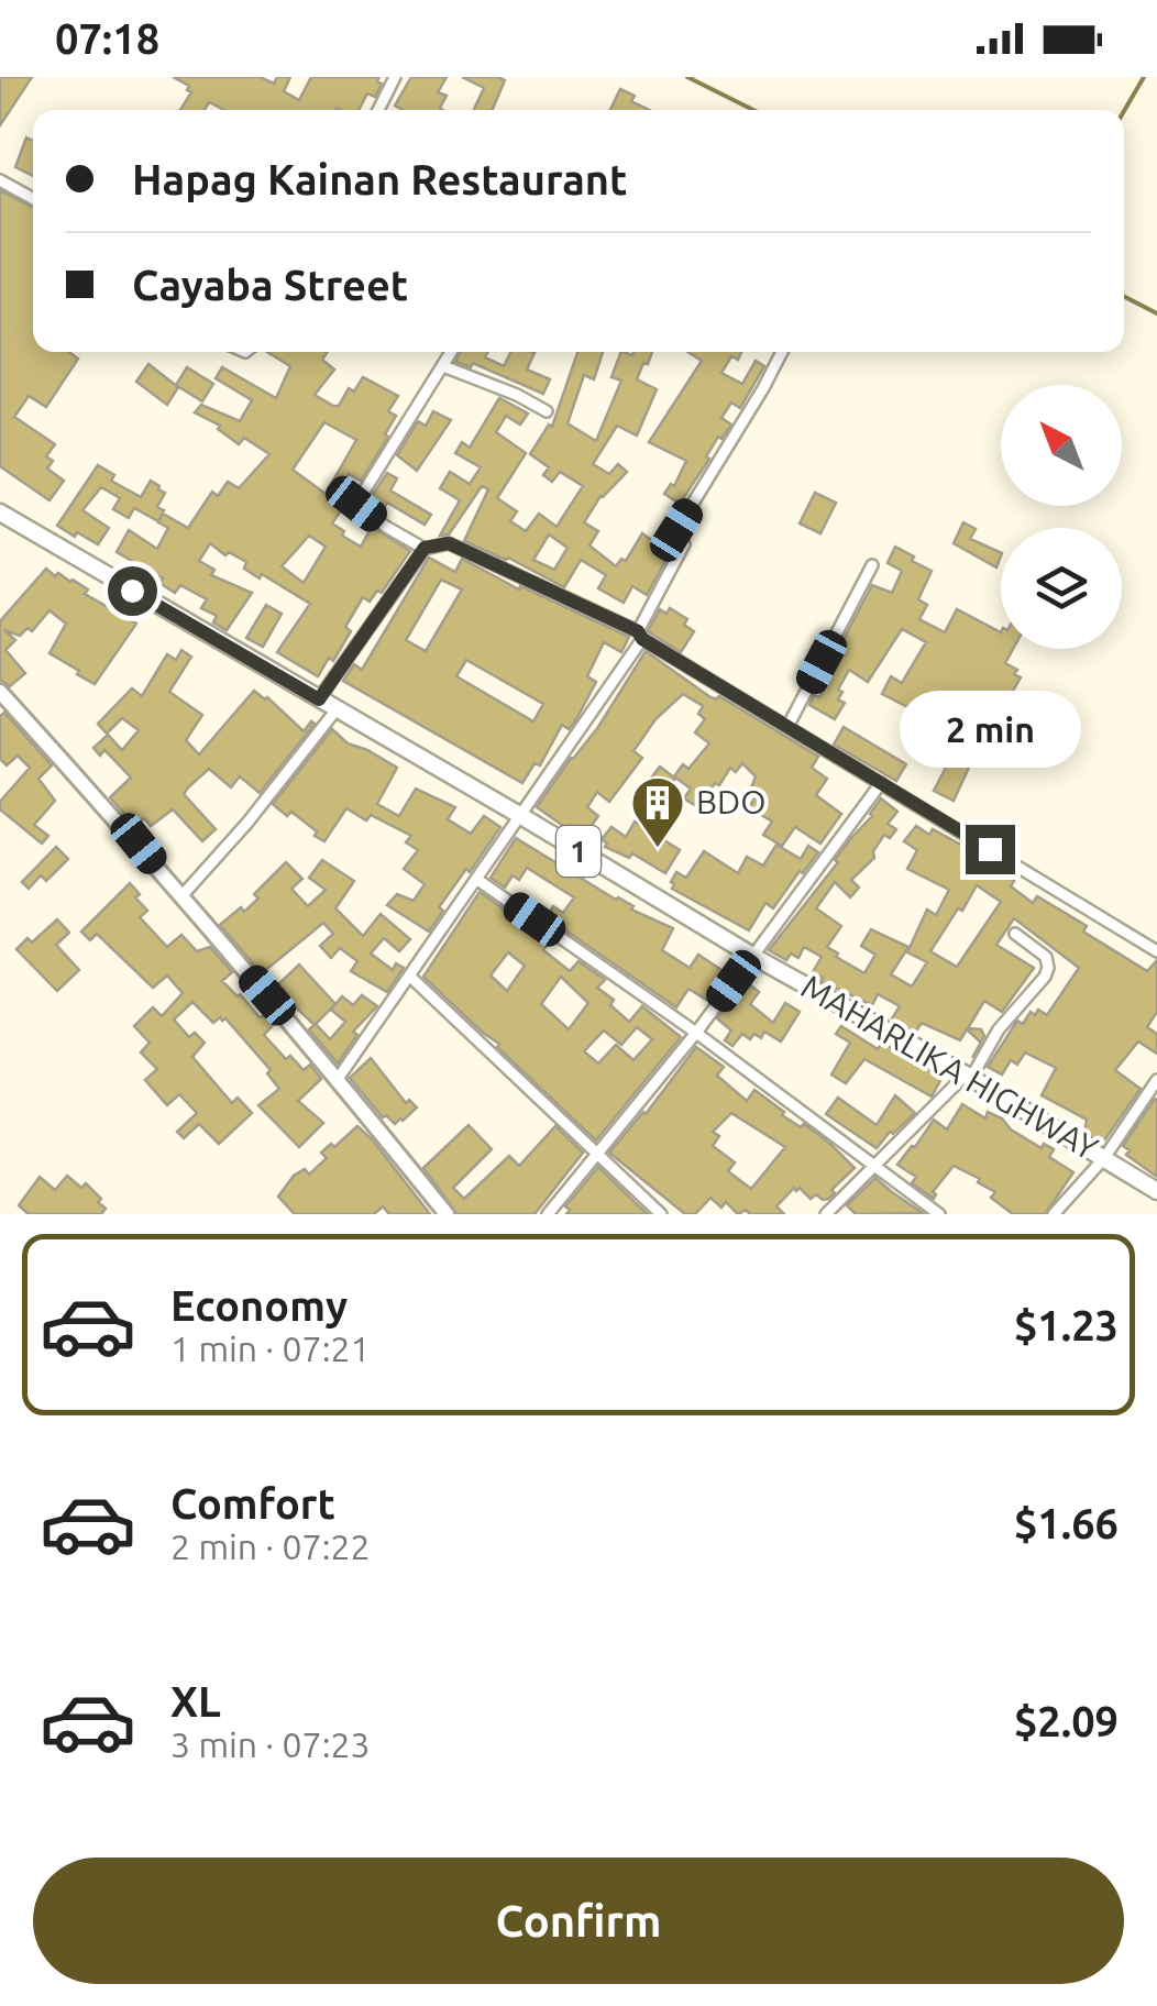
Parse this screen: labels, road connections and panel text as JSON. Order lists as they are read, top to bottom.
{
  "streets": {
    "main road": ["1", "MAHARLIKA HIGHWAY"]
  },
  "places": {
    "building": ["BDO"]
  },
  "north": "top left",
  "page": {
    "status": "07:18",
    "banner": ["Hapag Kainan Restaurant", "Cayaba Street"],
    "bubble": "2 min",
    "list": [
      {
        "name": "Economy",
        "note": "1 min · 07:21",
        "value": "$1.23"
      },
      {
        "name": "Comfort",
        "note": "2 min · 07:22",
        "value": "$1.66"
      },
      {
        "name": "XL",
        "note": "3 min · 07:23",
        "value": "$2.09"
      }
    ],
    "buttons": "Confirm"
  }
}
